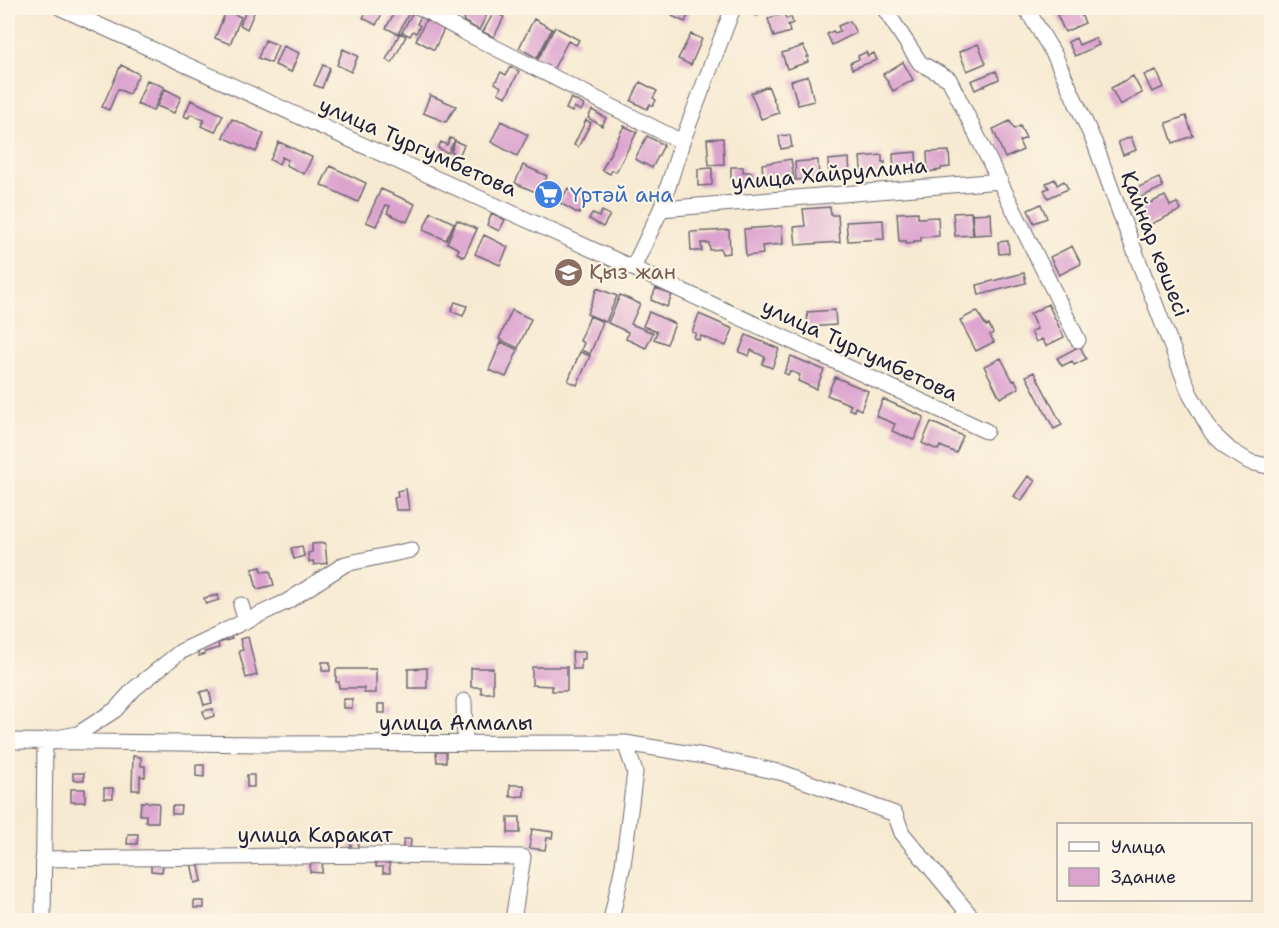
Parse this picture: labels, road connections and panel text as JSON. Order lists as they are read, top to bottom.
{
  "streets": {
    "street": [
      "улица Тургумбетова",
      "улица Хайруллина",
      "Қайнар көшесі",
      "улица Алмалы",
      "улица Каракат"
    ]
  },
  "places": {
    "supermarket": ["Үртәй ана"],
    "school or university": ["Қыз жан"]
  },
  "legend": ["Улица", "Здание"]
}
